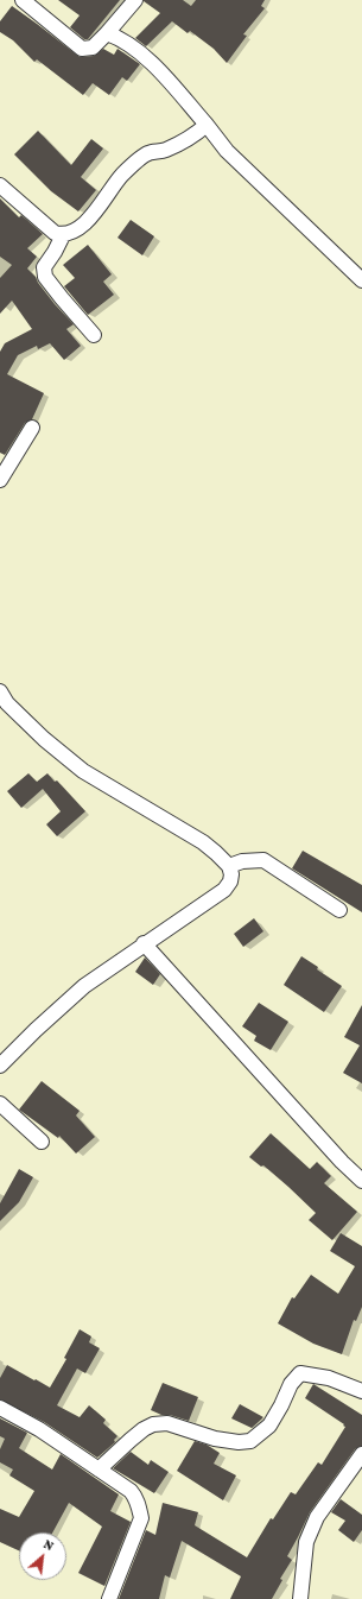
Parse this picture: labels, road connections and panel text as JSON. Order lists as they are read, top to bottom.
{
  "north": "top right"
}
